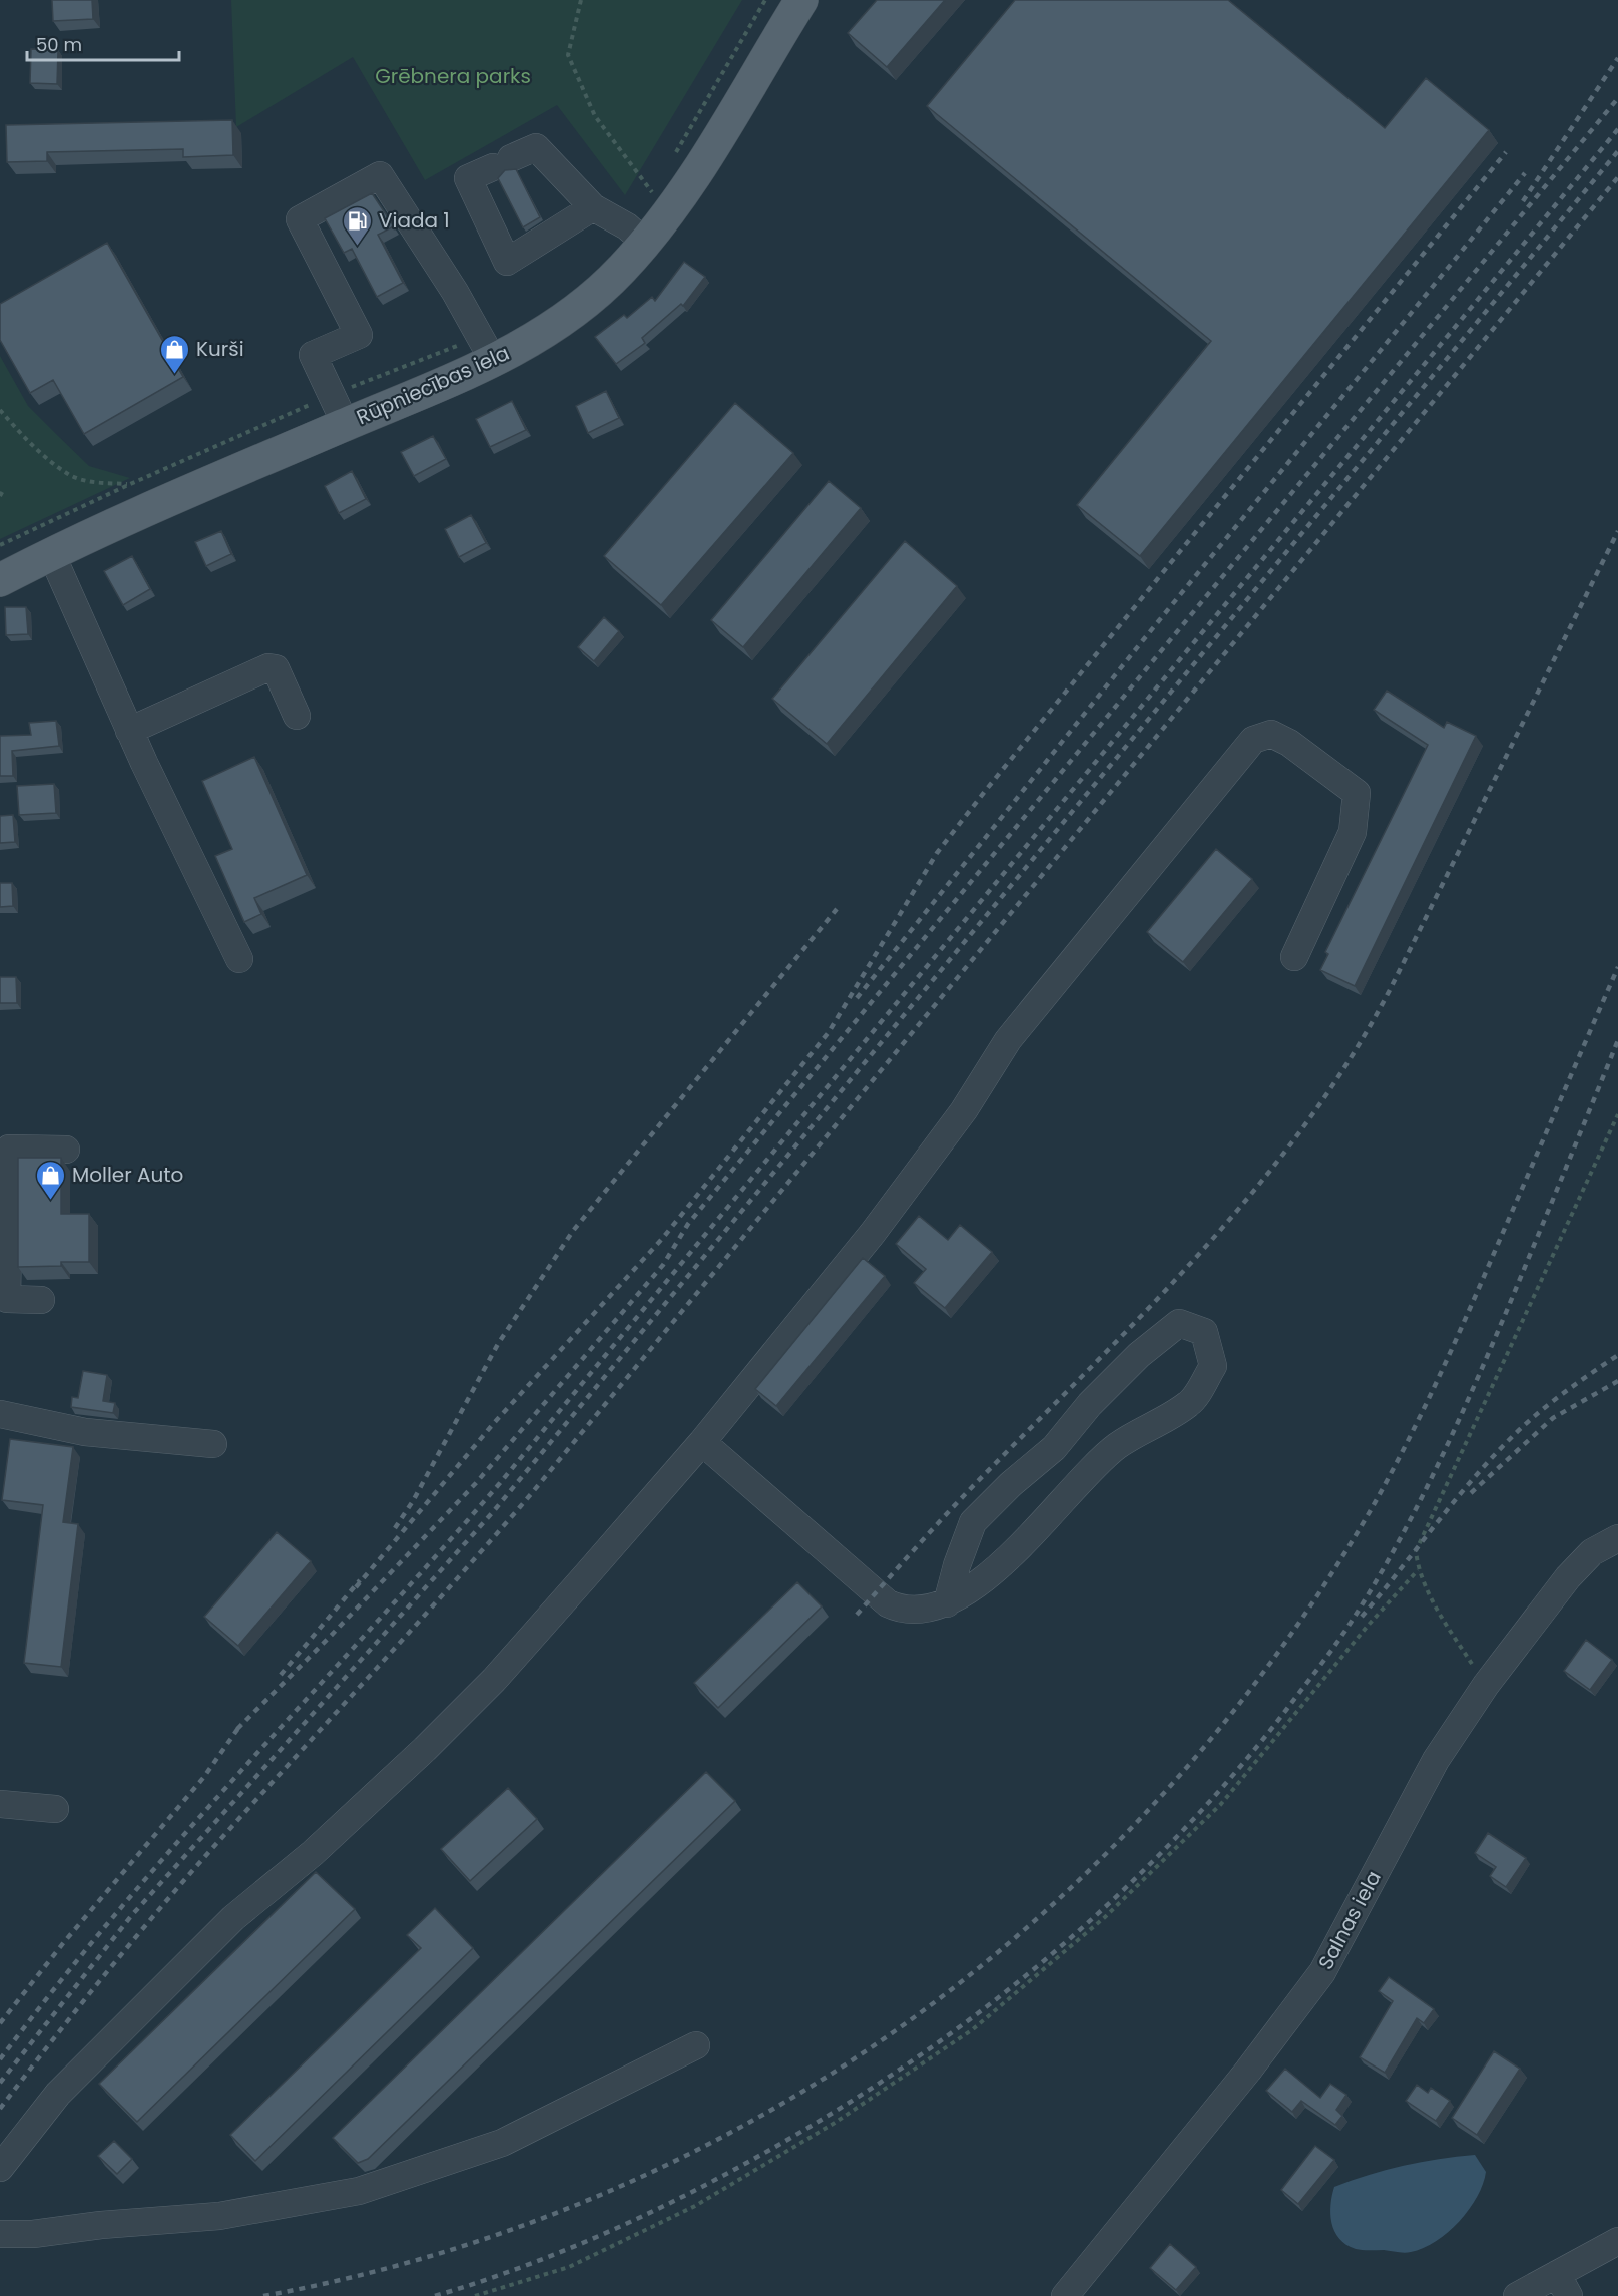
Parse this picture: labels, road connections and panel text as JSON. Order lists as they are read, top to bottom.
{
  "streets": {
    "main road": ["Rūpniecības iela"],
    "street": ["Salnas iela"]
  },
  "parks": ["Grēbnera parks"],
  "places": {
    "fuel station": ["Viada 1"],
    "shop": ["Kurši", "Moller Auto"]
  },
  "scale_bar": "50 m"
}
